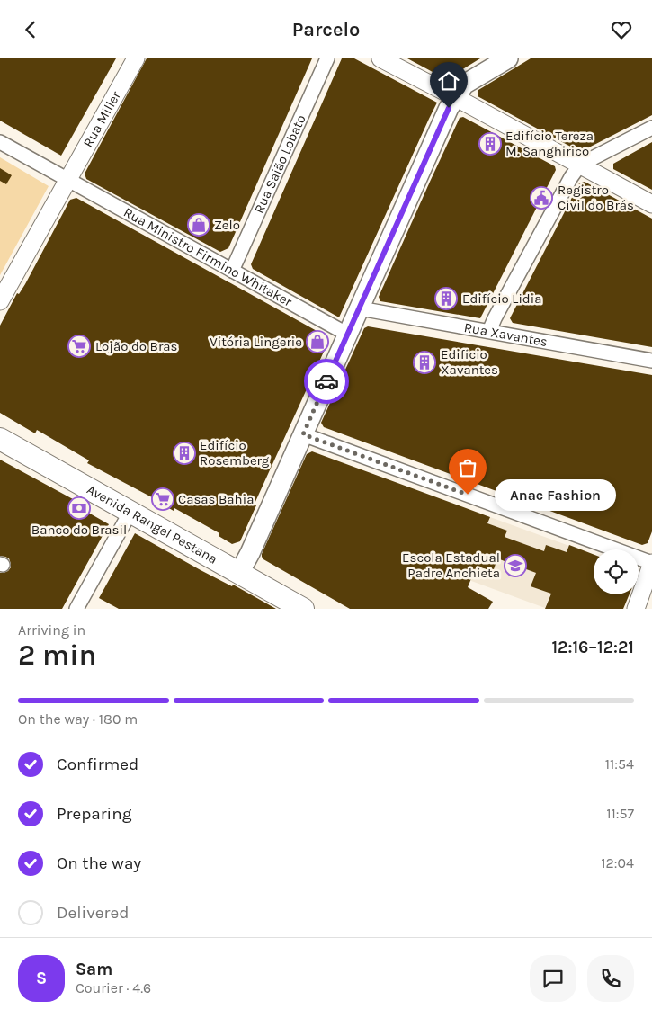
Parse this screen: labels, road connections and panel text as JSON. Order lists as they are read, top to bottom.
{
  "streets": {
    "main road": ["Avenida Rangel Pestana"],
    "street": [
      "Rua Miller",
      "Rua Saião Lobato",
      "Rua Ministro Firmino Whitaker",
      "Rua Xavantes"
    ]
  },
  "crossings": [
    ["Rua Miller", "Rua Ministro Firmino Whitaker"],
    ["Rua Saião Lobato", "Rua Ministro Firmino Whitaker"]
  ],
  "places": {
    "building": [
      "Edifício Tereza M. Sanghirico",
      "Edifício Lidia",
      "Edificio Xavantes",
      "Edifício Rosemberg"
    ],
    "public building": ["Registro Civil do Brás"],
    "shop": ["Zelo", "Vitória Lingerie"],
    "supermarket": ["Lojão do Bras", "Casas Bahia"],
    "other": ["Anac Fashion"],
    "bank": ["Banco do Brasil"],
    "school or university": ["Escola Estadual Padre Anchieta"]
  },
  "page": {
    "header": "Parcelo",
    "bubble": "Anac Fashion",
    "heading": ["2 min", "Arriving in", "12:16–12:21"],
    "panel": ["Sam", "Courier · 4.6"],
    "bar": "On the way · 180 m",
    "list": [
      ["Confirmed", "11:54"],
      ["Preparing", "11:57"],
      ["On the way", "12:04"],
      "Delivered"
    ],
    "round": "S"
  }
}
